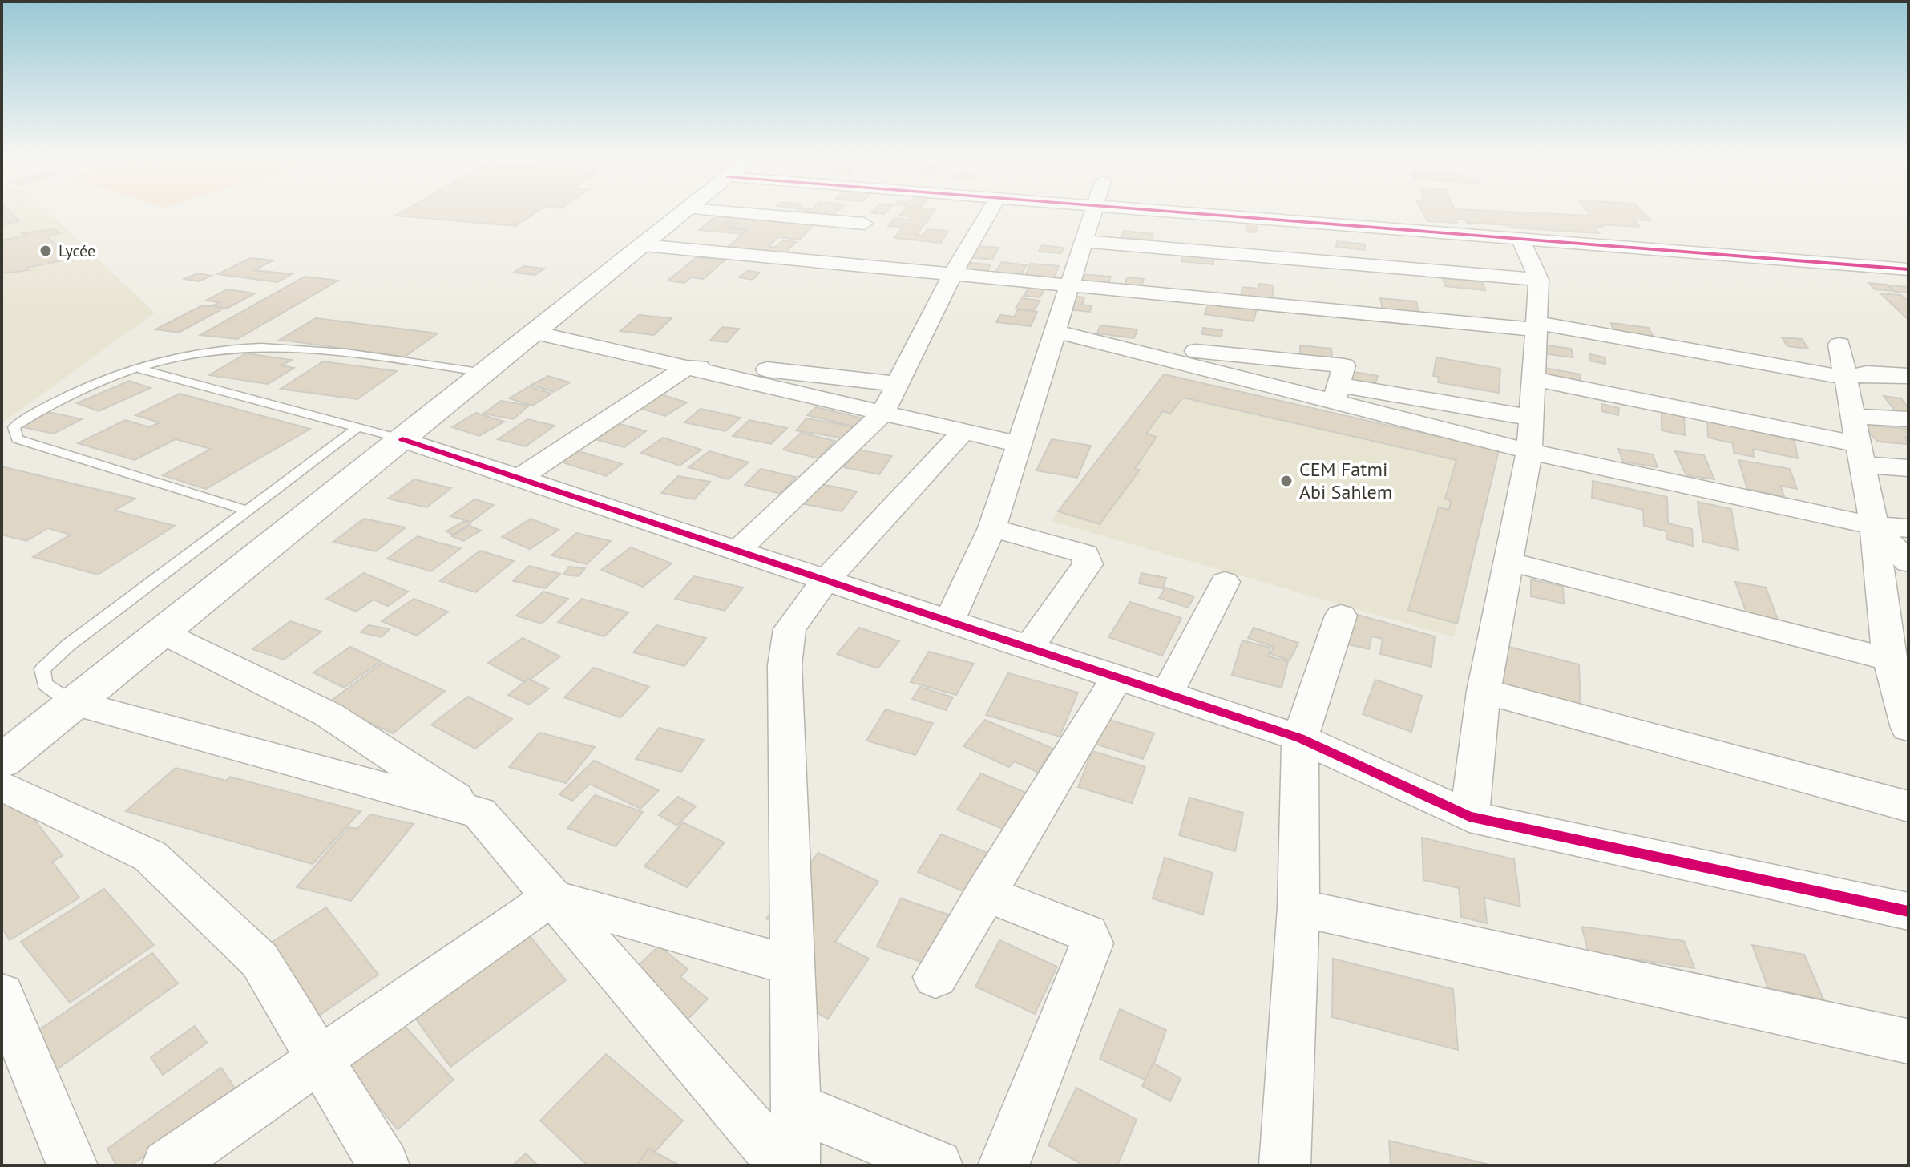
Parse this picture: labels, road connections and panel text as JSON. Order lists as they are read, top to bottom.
{
  "places": ["Lycée", "CEM Fatmi Abi Sahlem"]
}
